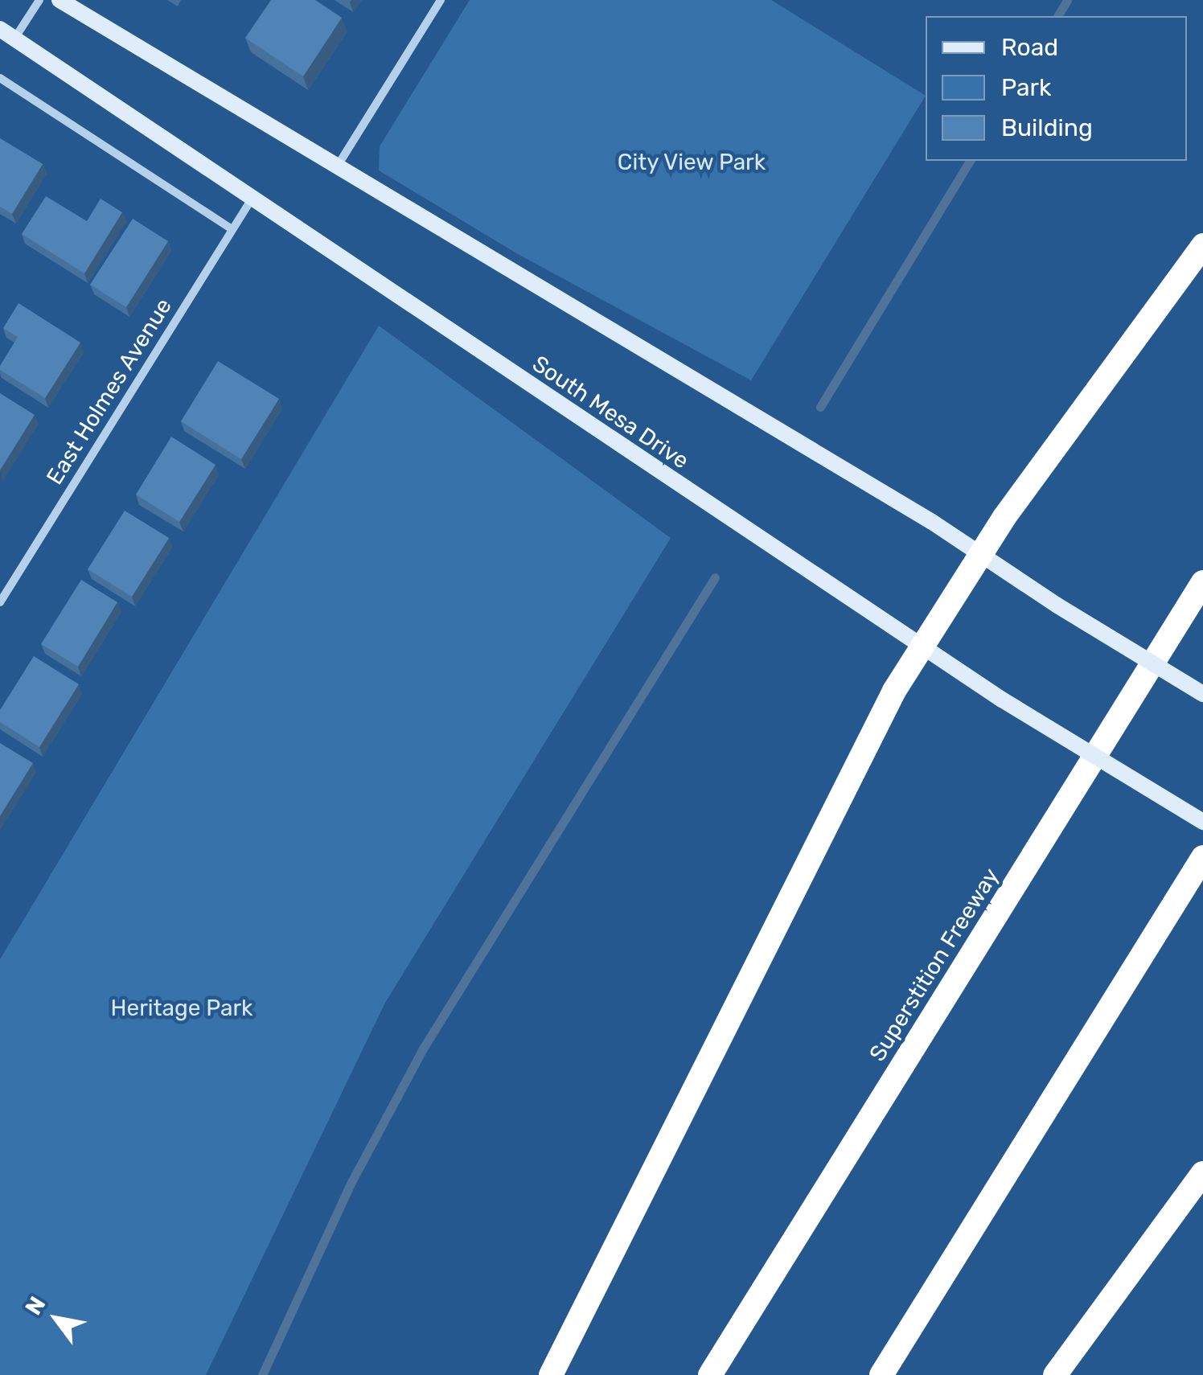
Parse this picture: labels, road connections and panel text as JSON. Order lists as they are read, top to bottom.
{
  "streets": {
    "highway": ["Superstition Freeway"],
    "main road": ["South Mesa Drive"],
    "street": ["East Holmes Avenue"]
  },
  "crossings": [
    ["East Holmes Avenue", "South Mesa Drive"]
  ],
  "parks": ["City View Park", "Heritage Park"],
  "legend": ["Road", "Park", "Building"],
  "north": "top left"
}
